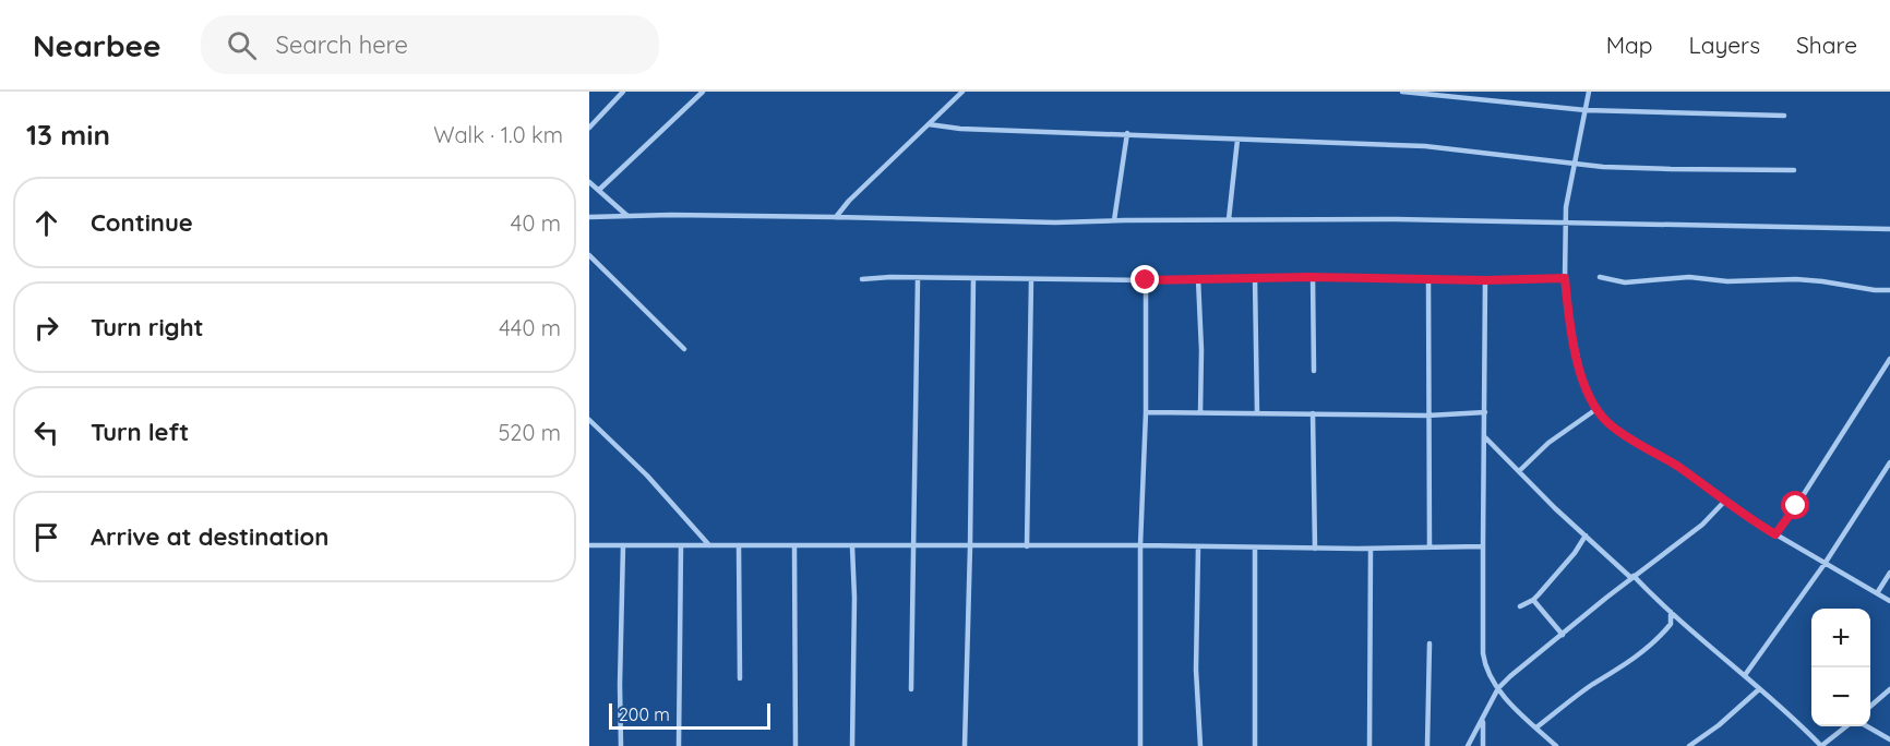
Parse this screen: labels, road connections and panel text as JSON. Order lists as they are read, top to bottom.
{
  "scale_bar": "200 m",
  "page": {
    "header": "Nearbee",
    "search": "Search here",
    "nav": ["Map", "Layers", "Share"],
    "heading": ["13 min", "Walk · 1.0 km"],
    "list": [
      ["Continue", "40 m"],
      ["Turn right", "440 m"],
      ["Turn left", "520 m"],
      "Arrive at destination"
    ],
    "map_buttons": ["+", "−"],
    "scale": "200 m"
  }
}
